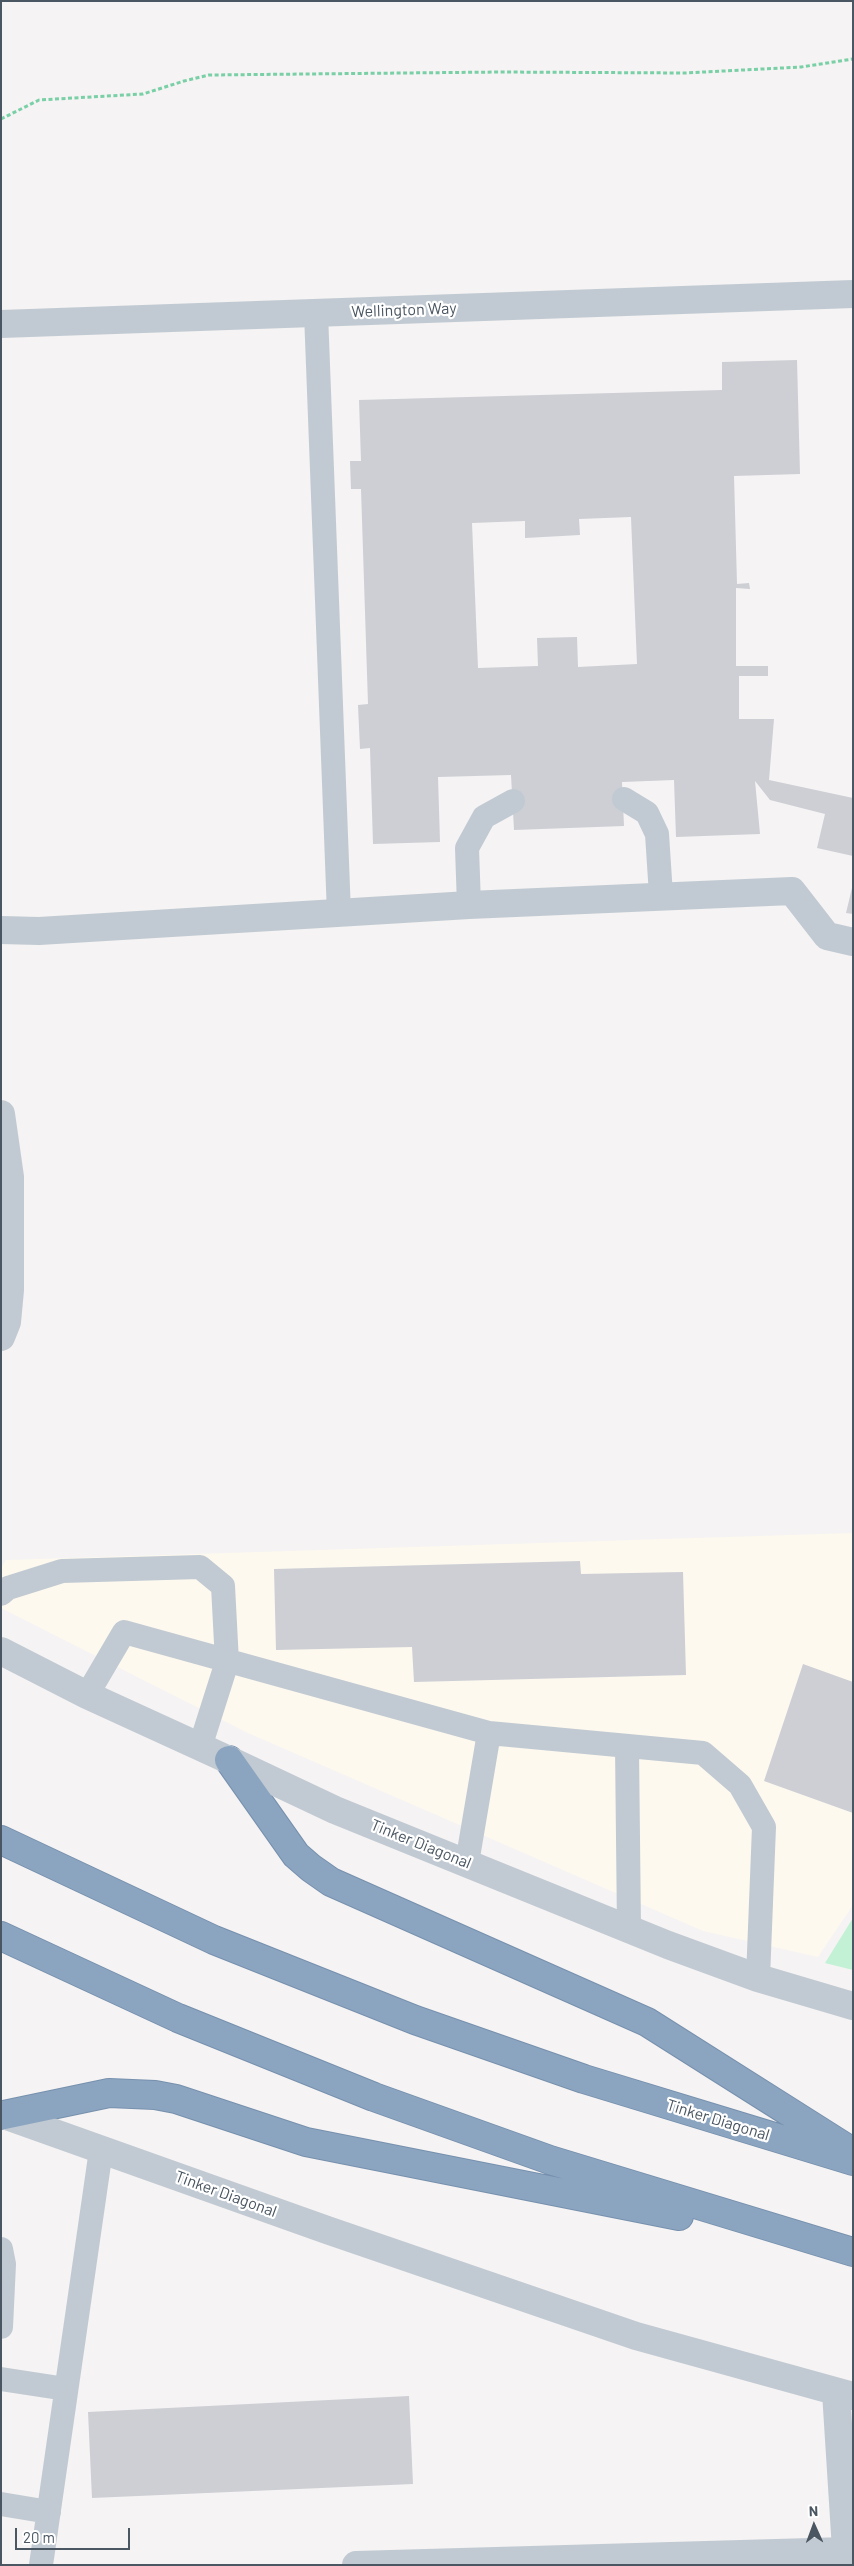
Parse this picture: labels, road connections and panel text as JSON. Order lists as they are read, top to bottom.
{
  "streets": {
    "highway": ["Tinker Diagonal"],
    "street": ["Wellington Way"]
  },
  "scale_bar": "20 m",
  "north": "top"
}
